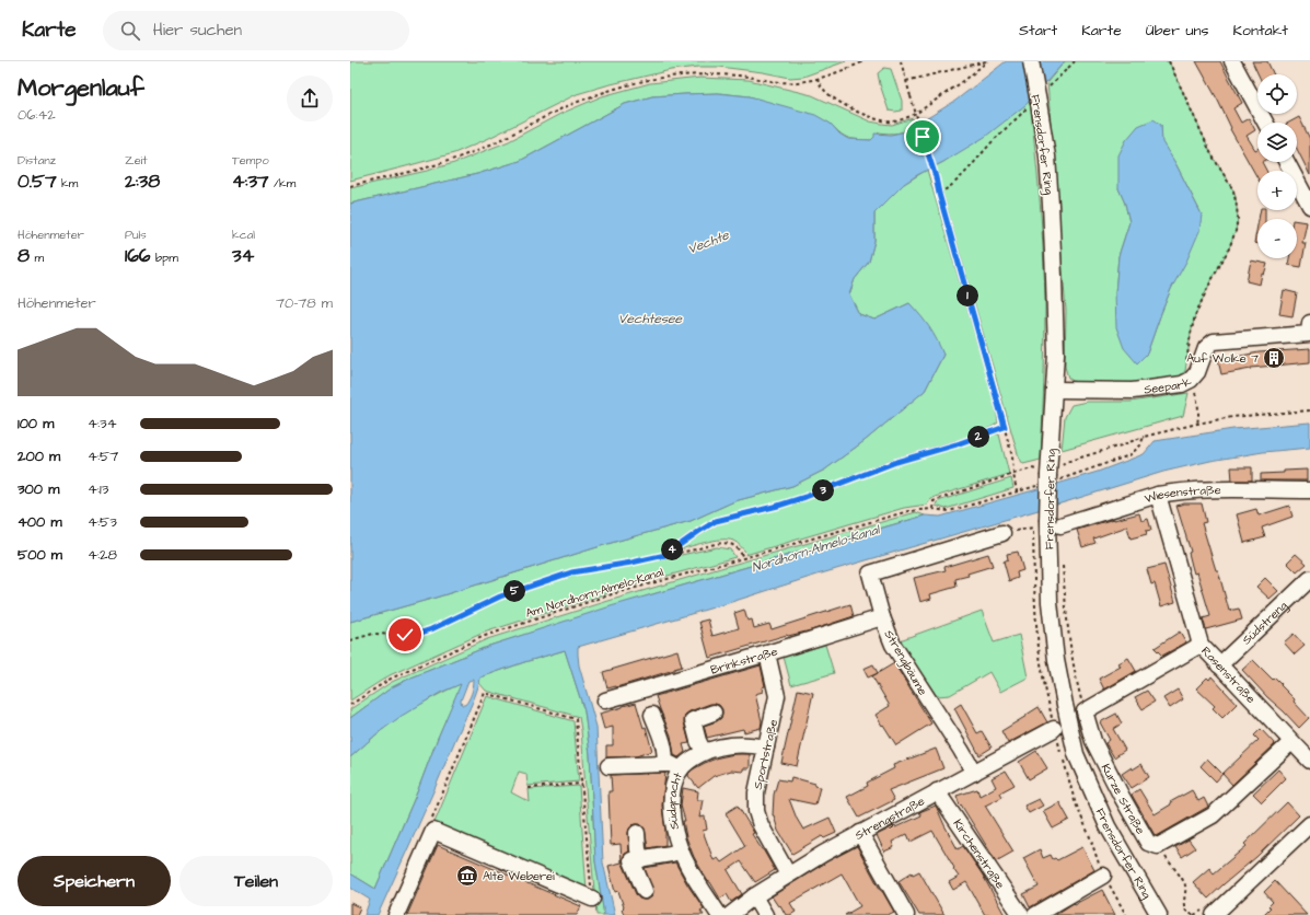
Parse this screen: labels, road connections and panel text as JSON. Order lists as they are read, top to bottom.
{
  "streets": {
    "street": [
      "Frensdorfer Ring",
      "Seepark",
      "Wiesenstraße",
      "Südstreng",
      "Brinkstraße",
      "Strengbäume",
      "Rasenstraße",
      "Sportstraße",
      "Kurze Straße",
      "Südgracht",
      "Strengstraße",
      "Kirchenstraße"
    ],
    "path": ["Am Nordhorn-Almelo-Kanal"]
  },
  "crossings": [
    ["Frensdorfer Ring", "Seepark"],
    ["Frensdorfer Ring", "Wiesenstraße"],
    ["Wiesenstraße", "Rasenstraße"],
    ["Südstreng", "Rasenstraße"],
    ["Brinkstraße", "Strengbäume"],
    ["Brinkstraße", "Sportstraße"],
    ["Strengbäume", "Strengstraße"],
    ["Sportstraße", "Südgracht"],
    ["Sportstraße", "Strengstraße"],
    ["Strengstraße", "Kirchenstraße"]
  ],
  "water": ["Vechte", "Vechtesee", "Nordhorn-Almelo-Kanal"],
  "places": {
    "building": ["Auf Wolke 7"],
    "museum": ["Alte Weberei"]
  },
  "page": {
    "header": "Karte",
    "search": "Hier suchen",
    "nav": [
      "Start",
      "Karte",
      "Über uns",
      "Kontakt"
    ],
    "heading": ["Morgenlauf", "06:42"],
    "map_buttons": ["+", "−"],
    "stats": [
      ["Distanz", "0.57 km"],
      ["Zeit", "2:38"],
      ["Tempo", "4:37 /km"],
      ["Höhenmeter", "8 m"],
      ["Puls", "166 bpm"],
      ["kcal", "34"]
    ],
    "chart": ["Höhenmeter", "70–78 m"],
    "pins": [
      "1",
      "2",
      "3",
      "4",
      "5"
    ],
    "list": [
      {
        "name": "100 m",
        "note": "4:34"
      },
      {
        "name": "200 m",
        "note": "4:57"
      },
      {
        "name": "300 m",
        "note": "4:13"
      },
      {
        "name": "400 m",
        "note": "4:53"
      },
      {
        "name": "500 m",
        "note": "4:28"
      }
    ],
    "buttons": ["Speichern", "Teilen"]
  }
}
